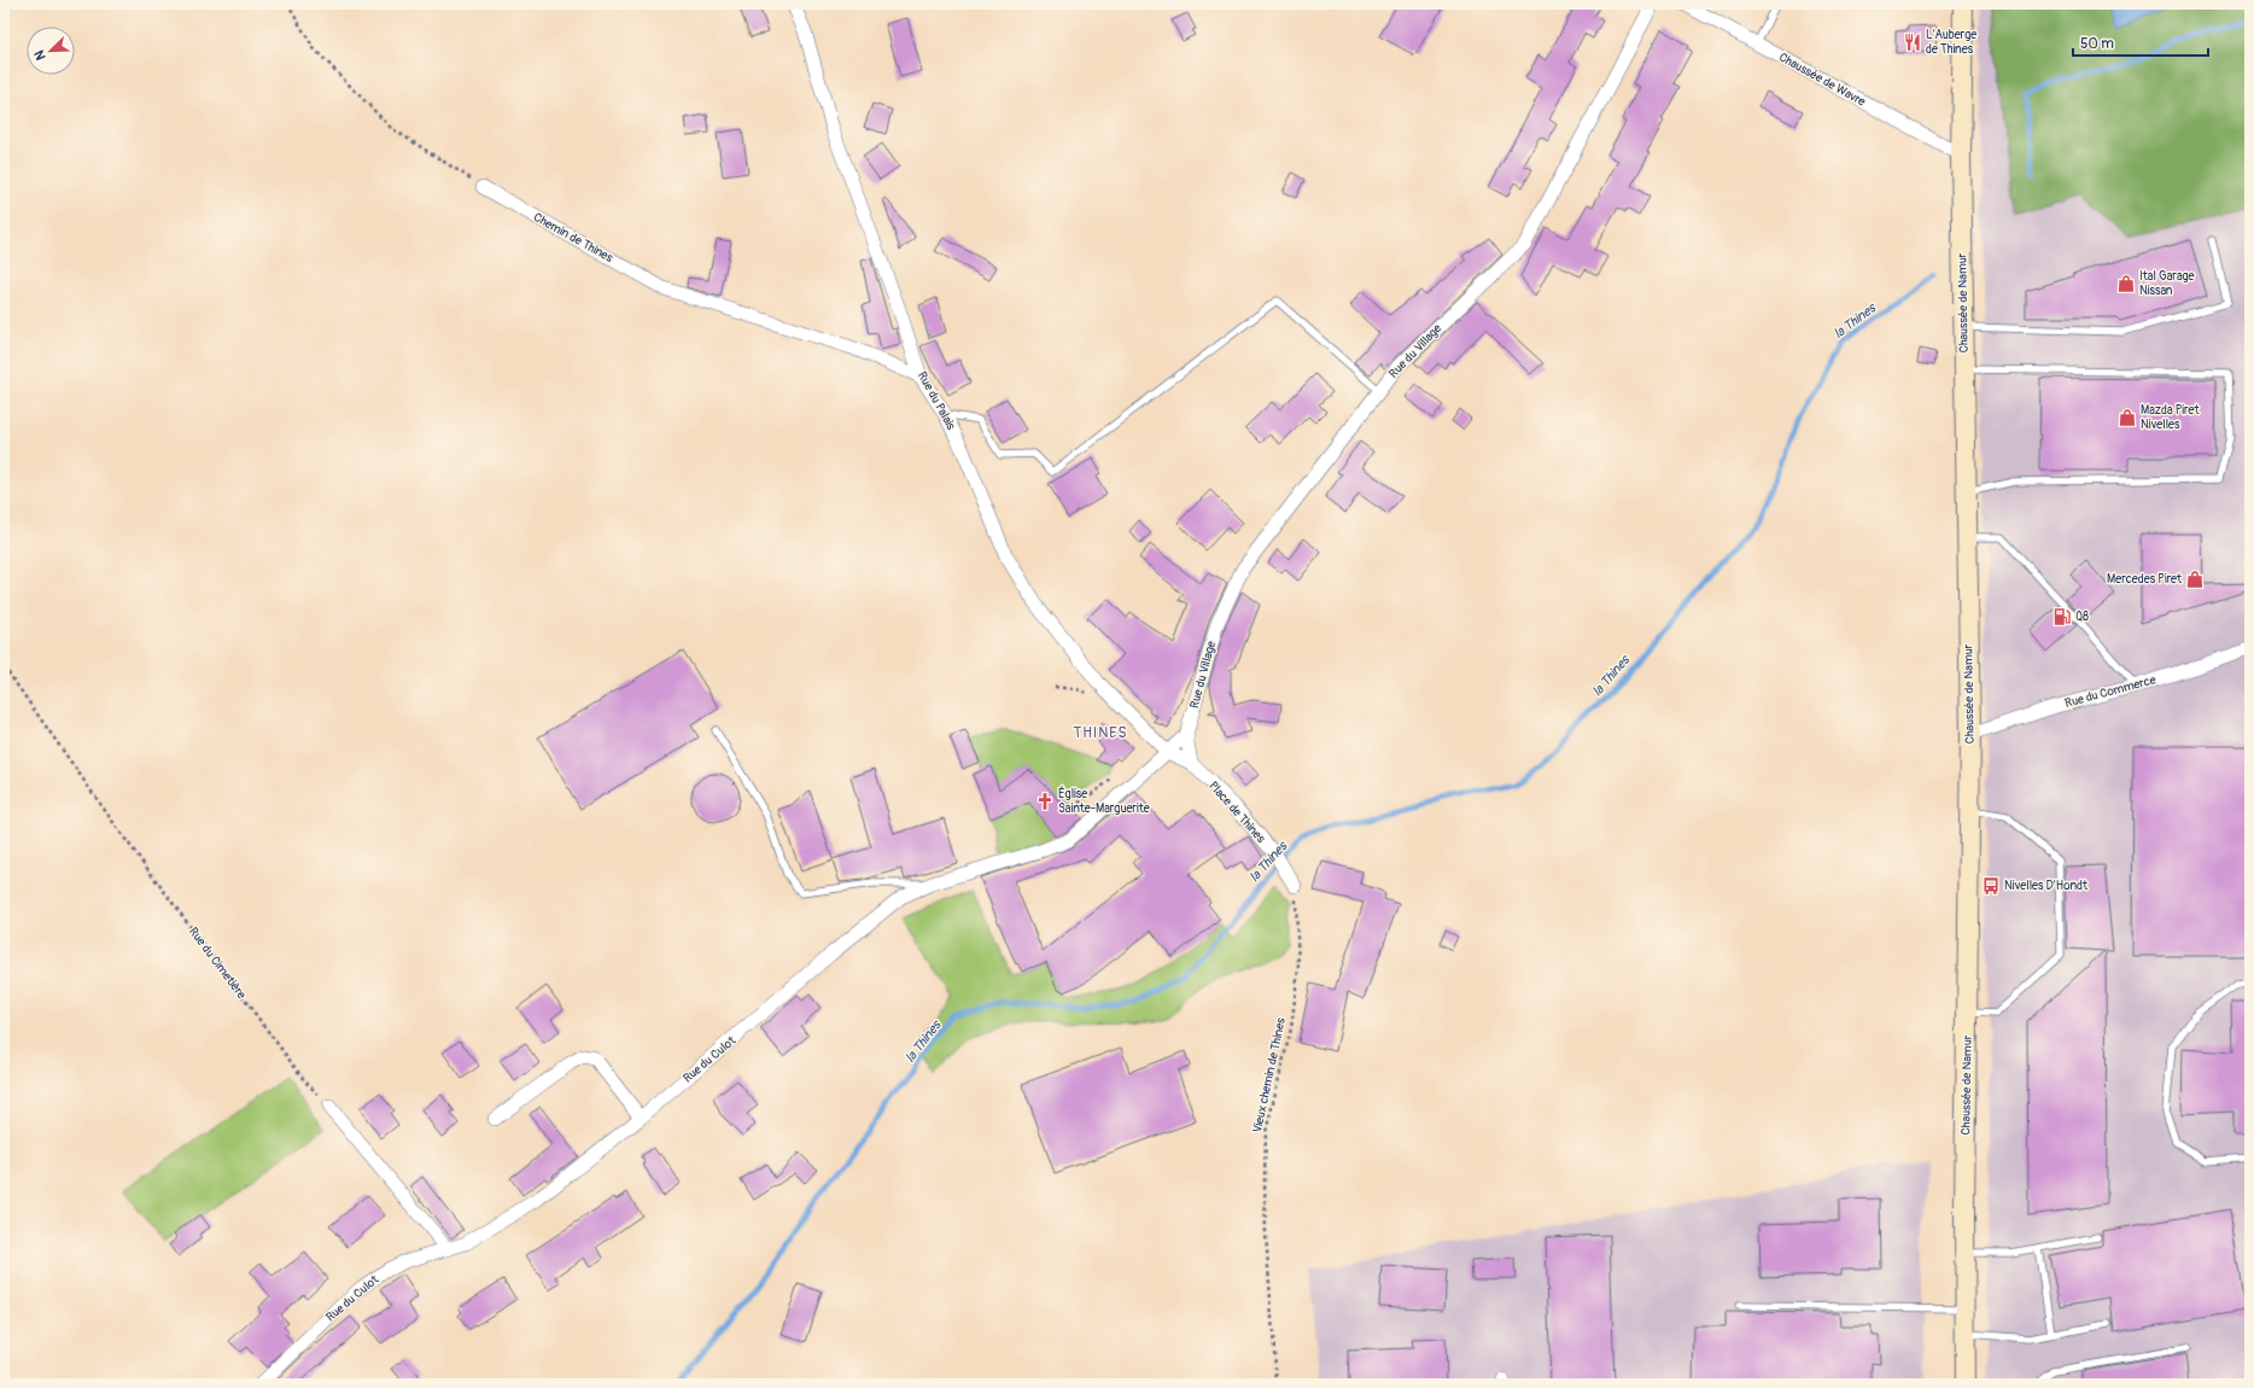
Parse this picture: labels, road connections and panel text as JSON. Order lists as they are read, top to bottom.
{
  "streets": {
    "main road": ["Chaussée de Namur"],
    "street": [
      "Chaussée de Wavre",
      "Chemin de Thines",
      "Rue du Village",
      "Rue du Palais",
      "Rue du Commerce",
      "Place de Thines",
      "Rue du Culot"
    ],
    "path": ["Rue du Cimetière", "Vieux chemin de Thines"]
  },
  "crossings": [
    ["Chaussée de Wavre", "Chaussée de Namur"],
    ["Chemin de Thines", "Rue du Palais"],
    ["Chaussée de Namur", "Rue du Commerce"],
    ["Rue du Village", "Place de Thines"],
    ["Rue du Palais", "Place de Thines"],
    ["Rue du Palais", "Rue du Culot"],
    ["Place de Thines", "Rue du Culot"],
    ["Place de Thines", "Vieux chemin de Thines"]
  ],
  "districts": ["THINES"],
  "water": ["la Thines"],
  "places": {
    "restaurant": ["L'Auberge de Thines"],
    "shop": ["Ital Garage Nissan", "Mazda Piret Nivelles", "Mercedes Piret"],
    "fuel station": ["Q8"],
    "church": ["Église Sainte-Marguerite"],
    "bus stop": ["Nivelles D'Hondt"]
  },
  "scale_bar": "50 m",
  "north": "bottom left"
}
